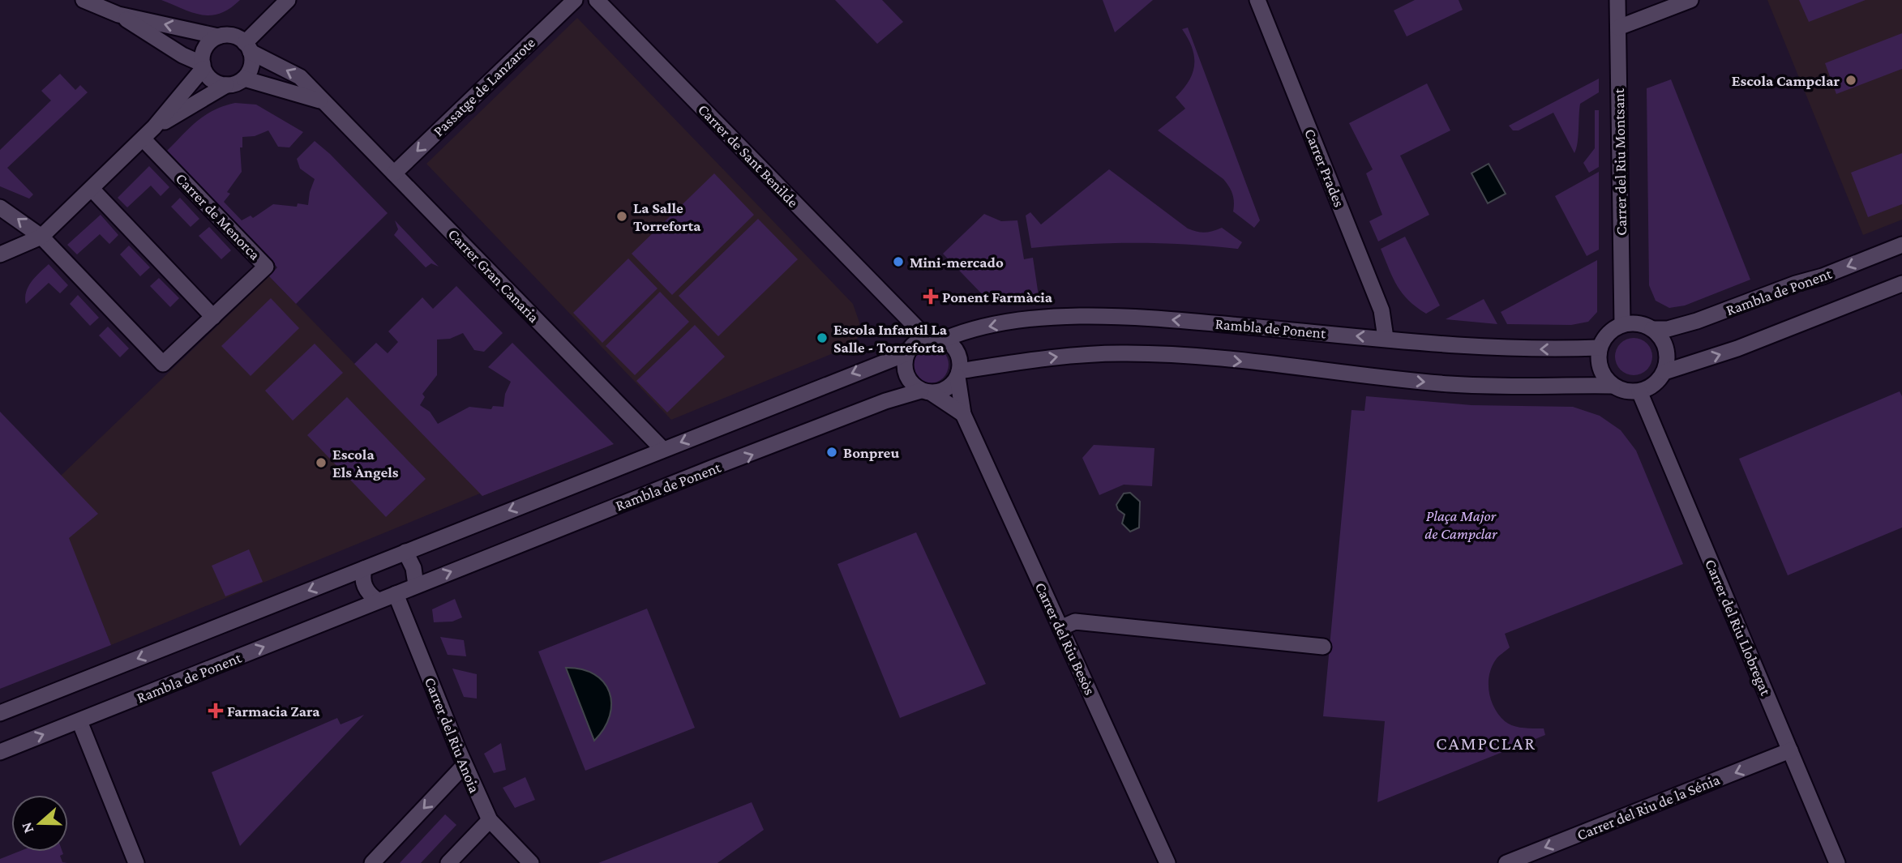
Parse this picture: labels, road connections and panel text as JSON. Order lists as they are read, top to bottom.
{
  "streets": {
    "street": [
      "Passatge de Lanzarote",
      "Carrer de Sant Benilde",
      "Carrer del Riu Montsant",
      "Carrer Prades",
      "Carrer de Menorca",
      "Carrer Gran Canaria",
      "Rambla de Ponent",
      "Carrer del Riu Llobregat",
      "Carrer del Riu Besòs",
      "Carrer del Riu Anoia",
      "Carrer del Riu de la Sénia"
    ]
  },
  "crossings": [
    ["Passatge de Lanzarote", "Carrer Gran Canaria"],
    ["Carrer de Sant Benilde", "Rambla de Ponent"],
    ["Carrer de Sant Benilde", "Carrer del Riu Besòs"],
    ["Carrer del Riu Montsant", "Rambla de Ponent"],
    ["Carrer del Riu Montsant", "Carrer del Riu Llobregat"],
    ["Carrer Prades", "Rambla de Ponent"],
    ["Rambla de Ponent", "Carrer del Riu Llobregat"],
    ["Rambla de Ponent", "Carrer del Riu Besòs"],
    ["Rambla de Ponent", "Carrer del Riu Anoia"],
    ["Carrer del Riu Llobregat", "Carrer del Riu de la Sénia"]
  ],
  "one_way": ["Passatge de Lanzarote", "Carrer del Riu de la Sénia"],
  "districts": ["CAMPCLAR"],
  "parks": ["Plaça Major de Campclar"],
  "places": {
    "other": [
      "Escola Campclar",
      "La Salle Torreforta",
      "Mini-mercado",
      "Escola Infantil La Salle - Torreforta",
      "Bonpreu",
      "Escola Els Àngels"
    ],
    "health": ["Ponent Farmàcia", "Farmacia Zara"]
  },
  "north": "left"
}
